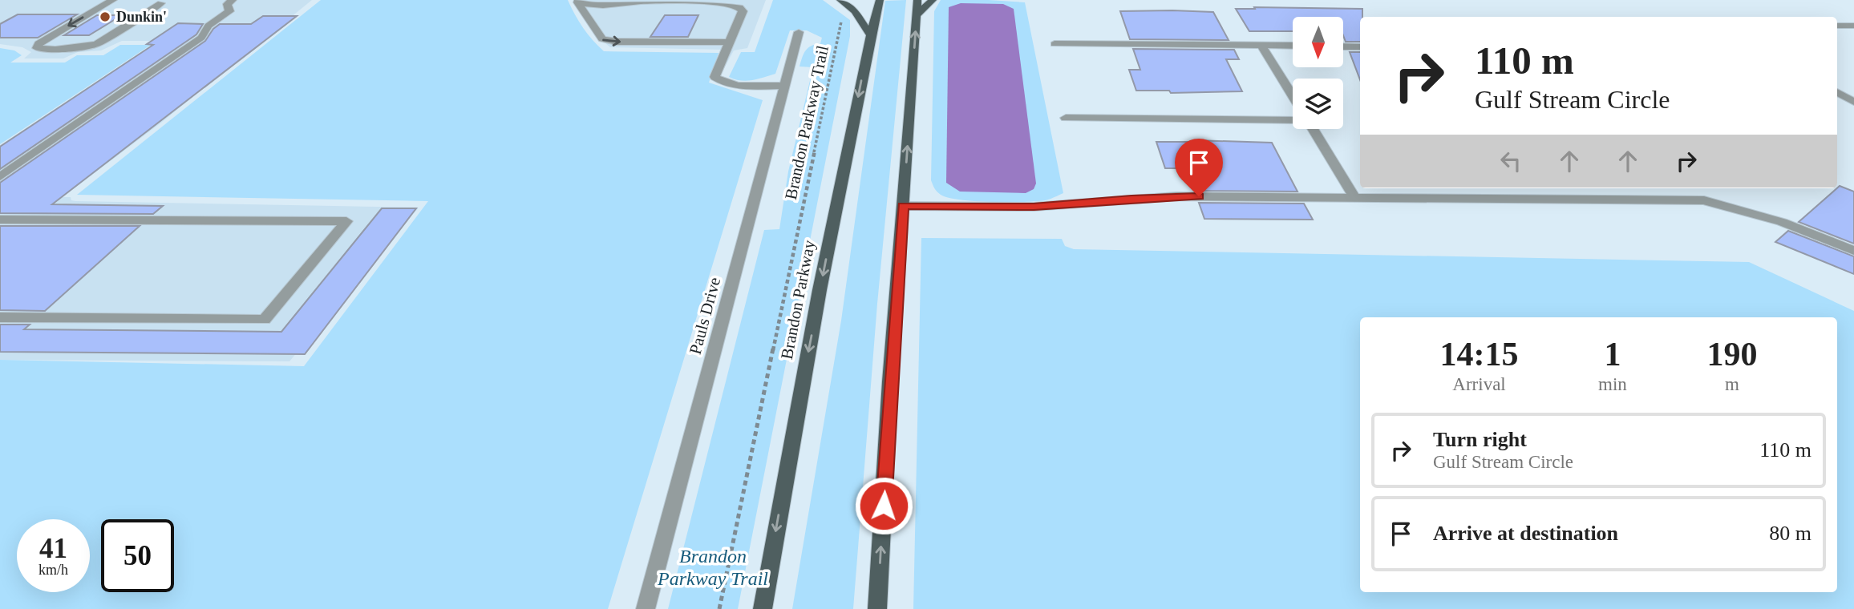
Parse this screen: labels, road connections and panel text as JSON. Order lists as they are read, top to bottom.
{
  "streets": {
    "main road": ["Brandon Parkway"],
    "street": ["Pauls Drive"],
    "path": ["Brandon Parkway Trail"]
  },
  "parks": ["Brandon Parkway Trail"],
  "places": ["Dunkin'"],
  "north": "bottom",
  "page": {
    "turn": ["110 m", "Gulf Stream Circle"],
    "eta": [
      "14:15",
      "Arrival",
      "1",
      "min",
      "190",
      "m"
    ],
    "list": [
      {
        "name": "Turn right",
        "note": "Gulf Stream Circle",
        "value": "110 m"
      },
      {
        "name": "Arrive at destination",
        "value": "80 m"
      }
    ],
    "speed": "41 km/h",
    "limit": "50"
  }
}
